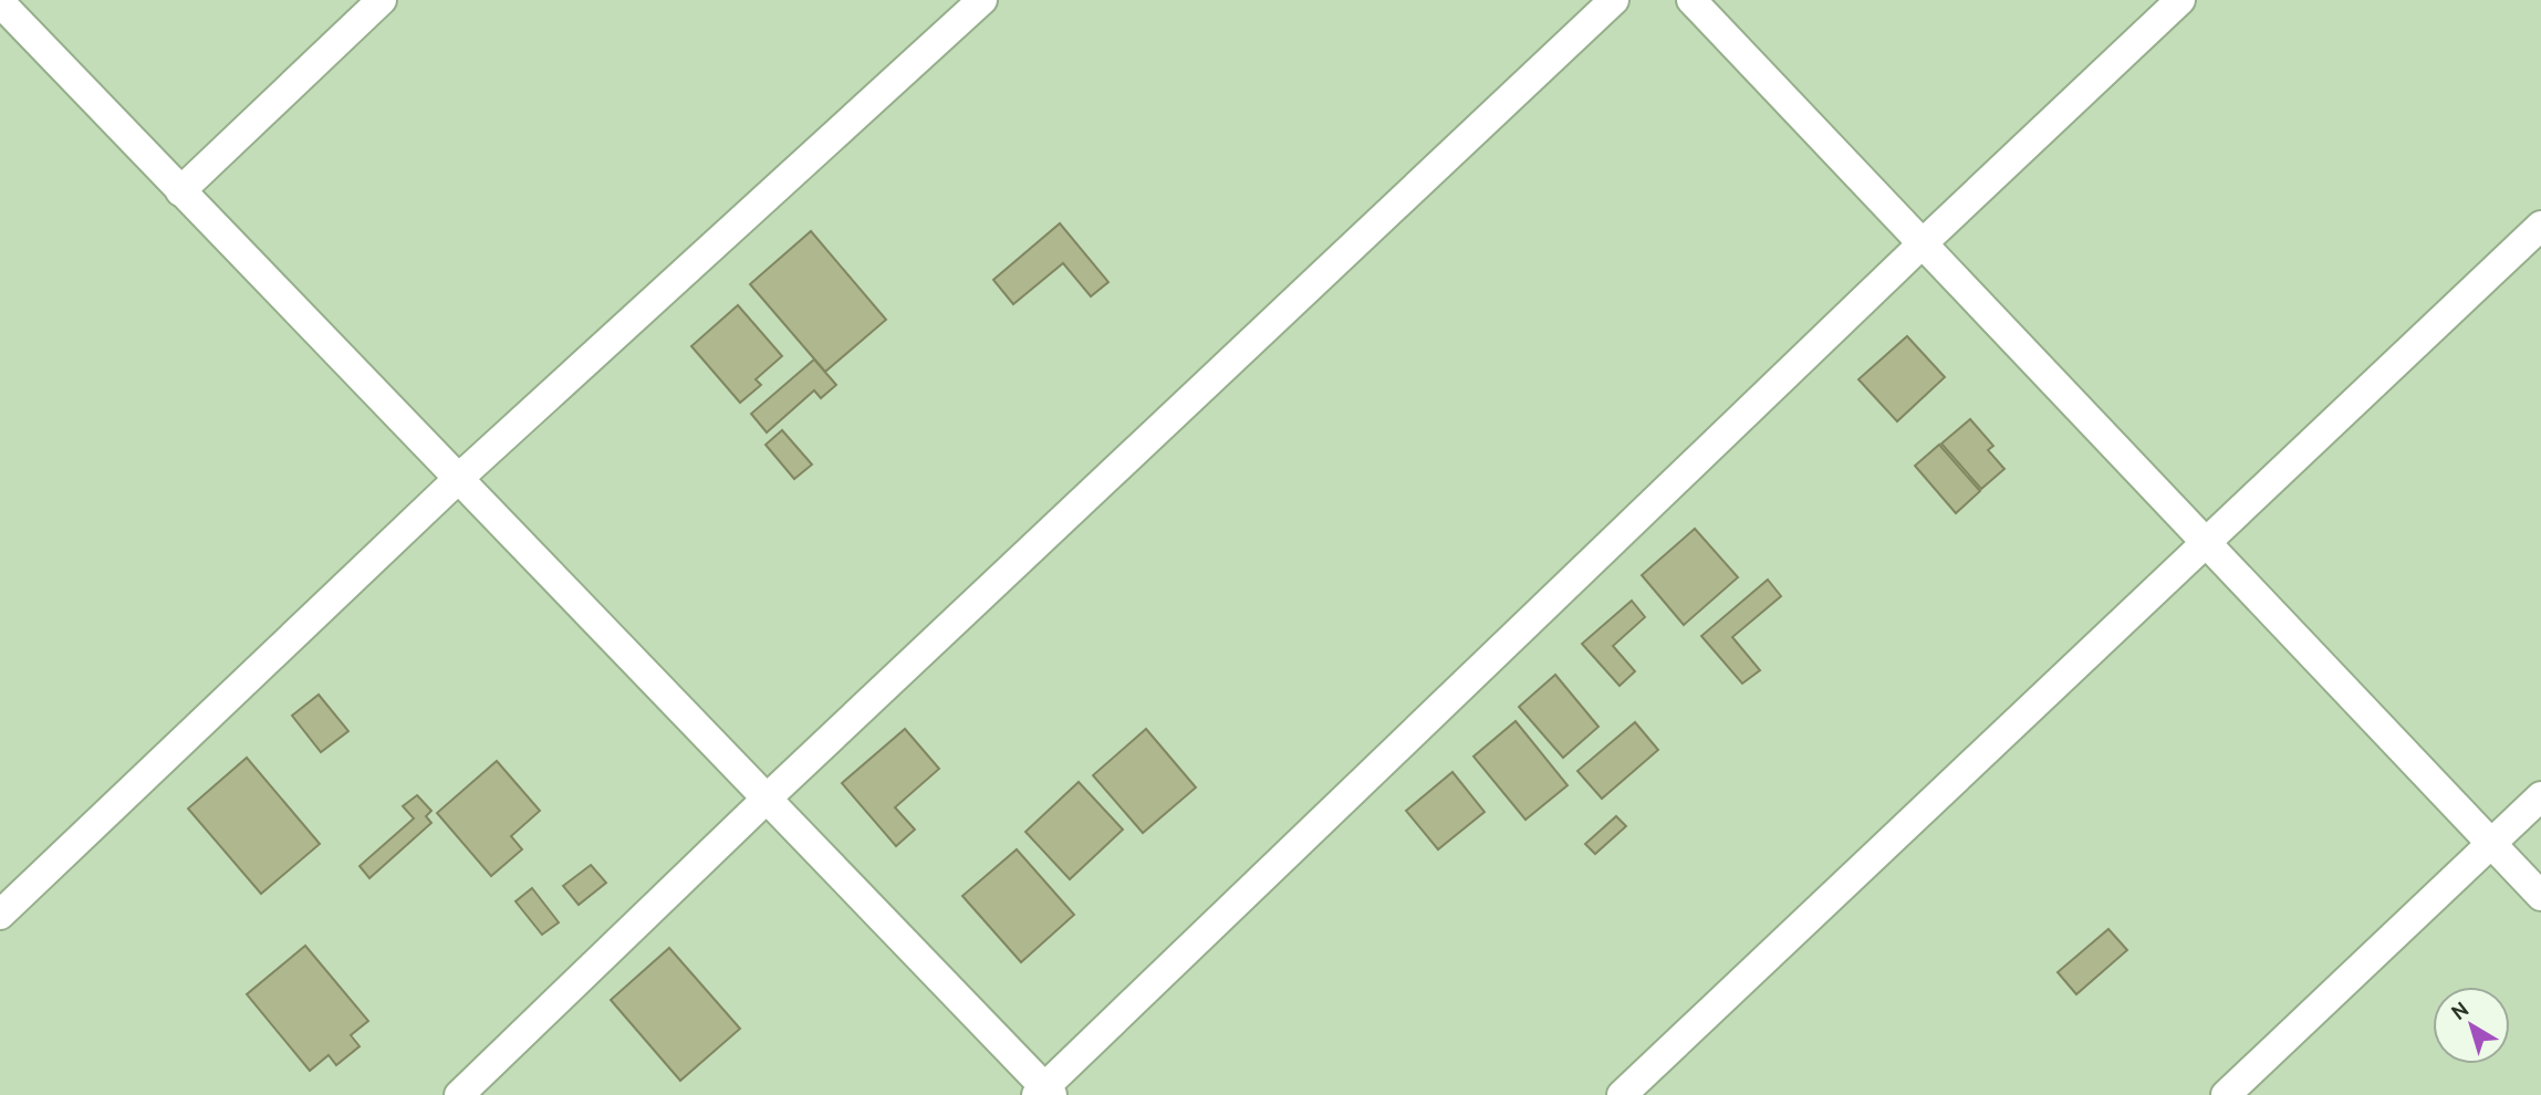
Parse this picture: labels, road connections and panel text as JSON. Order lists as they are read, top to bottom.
{
  "north": "top left"
}
